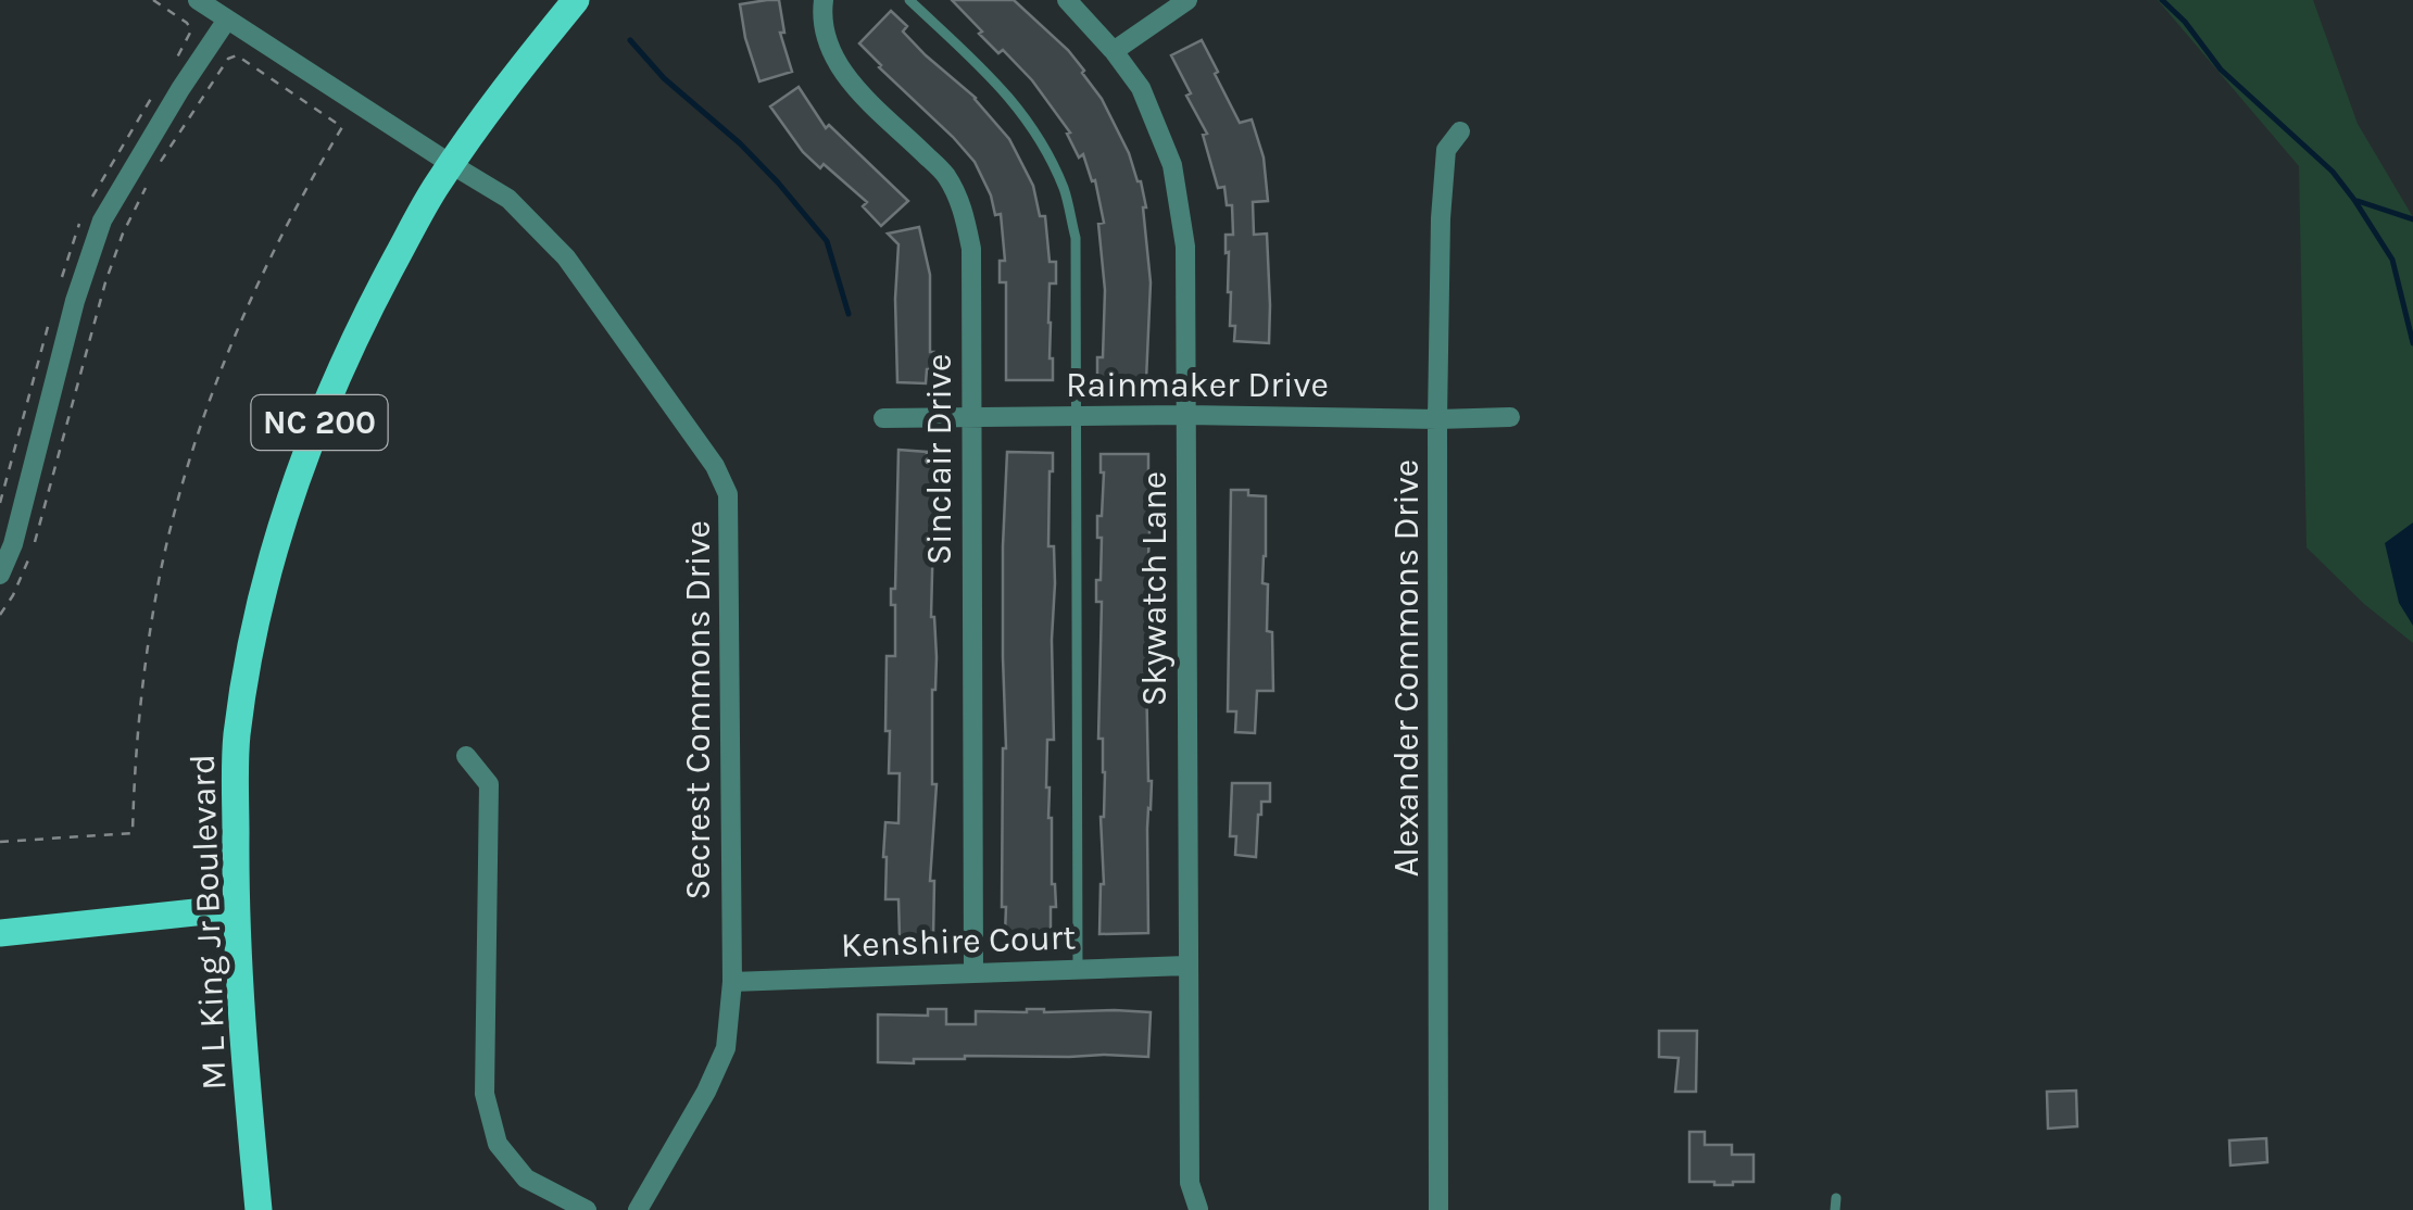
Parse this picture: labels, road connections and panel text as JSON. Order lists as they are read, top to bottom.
{
  "streets": {
    "main road": ["NC 200", "M L King Jr Boulevard"],
    "street": [
      "Rainmaker Drive",
      "Sinclair Drive",
      "Skywatch Lane",
      "Alexander Commons Drive",
      "Secrest Commons Drive",
      "Kenshire Court"
    ]
  },
  "crossings": [
    ["Rainmaker Drive", "Sinclair Drive"],
    ["Rainmaker Drive", "Skywatch Lane"],
    ["Rainmaker Drive", "Alexander Commons Drive"],
    ["Sinclair Drive", "Kenshire Court"],
    ["Skywatch Lane", "Kenshire Court"],
    ["Secrest Commons Drive", "M L King Jr Boulevard"],
    ["Secrest Commons Drive", "Kenshire Court"]
  ]
}
